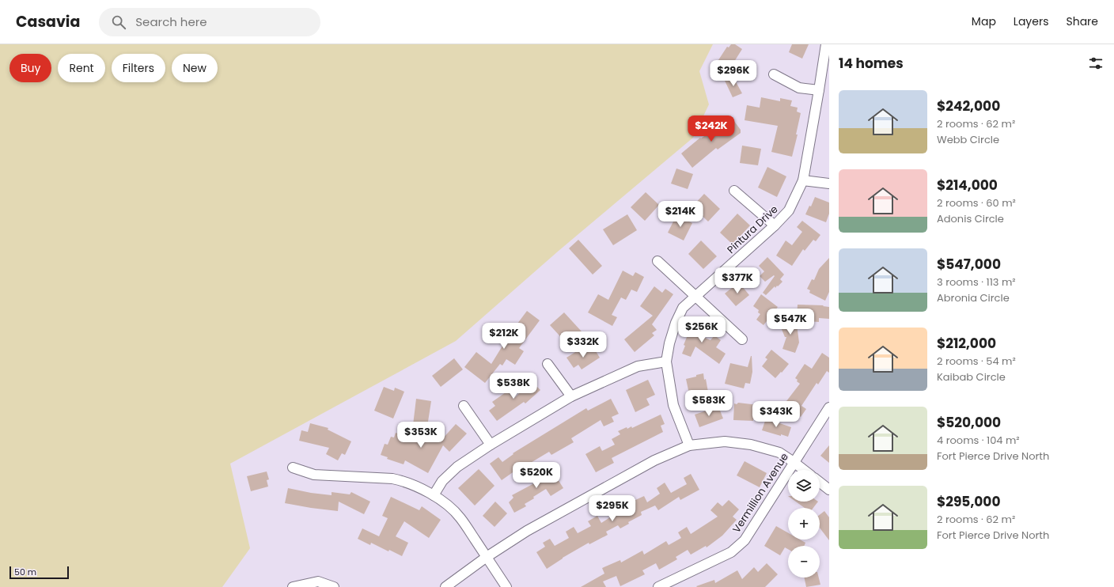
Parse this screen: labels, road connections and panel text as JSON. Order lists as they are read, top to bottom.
{
  "streets": {
    "street": ["Pintura Drive", "Vermillion Avenue"]
  },
  "scale_bar": "50 m",
  "page": {
    "header": "Casavia",
    "search": "Search here",
    "nav": ["Map", "Layers", "Share"],
    "heading": "14 homes",
    "chip": [
      "Buy",
      "Rent",
      "Filters",
      "New"
    ],
    "price": [
      "$296K",
      "$242K",
      "$214K",
      "$377K",
      "$547K",
      "$256K",
      "$212K",
      "$332K",
      "$538K",
      "$583K",
      "$343K",
      "$353K",
      "$520K",
      "$295K"
    ],
    "list": [
      {
        "name": "$242,000",
        "note": "2 rooms · 62 m² · Webb Circle"
      },
      {
        "name": "$214,000",
        "note": "2 rooms · 60 m² · Adonis Circle"
      },
      {
        "name": "$547,000",
        "note": "3 rooms · 113 m² · Abronia Circle"
      },
      {
        "name": "$212,000",
        "note": "2 rooms · 54 m² · Kaibab Circle"
      },
      {
        "name": "$520,000",
        "note": "4 rooms · 104 m² · Fort Pierce Drive North"
      },
      {
        "name": "$295,000",
        "note": "2 rooms · 62 m² · Fort Pierce Drive North"
      }
    ],
    "map_buttons": ["+", "−"],
    "scale": "50 m"
  }
}
